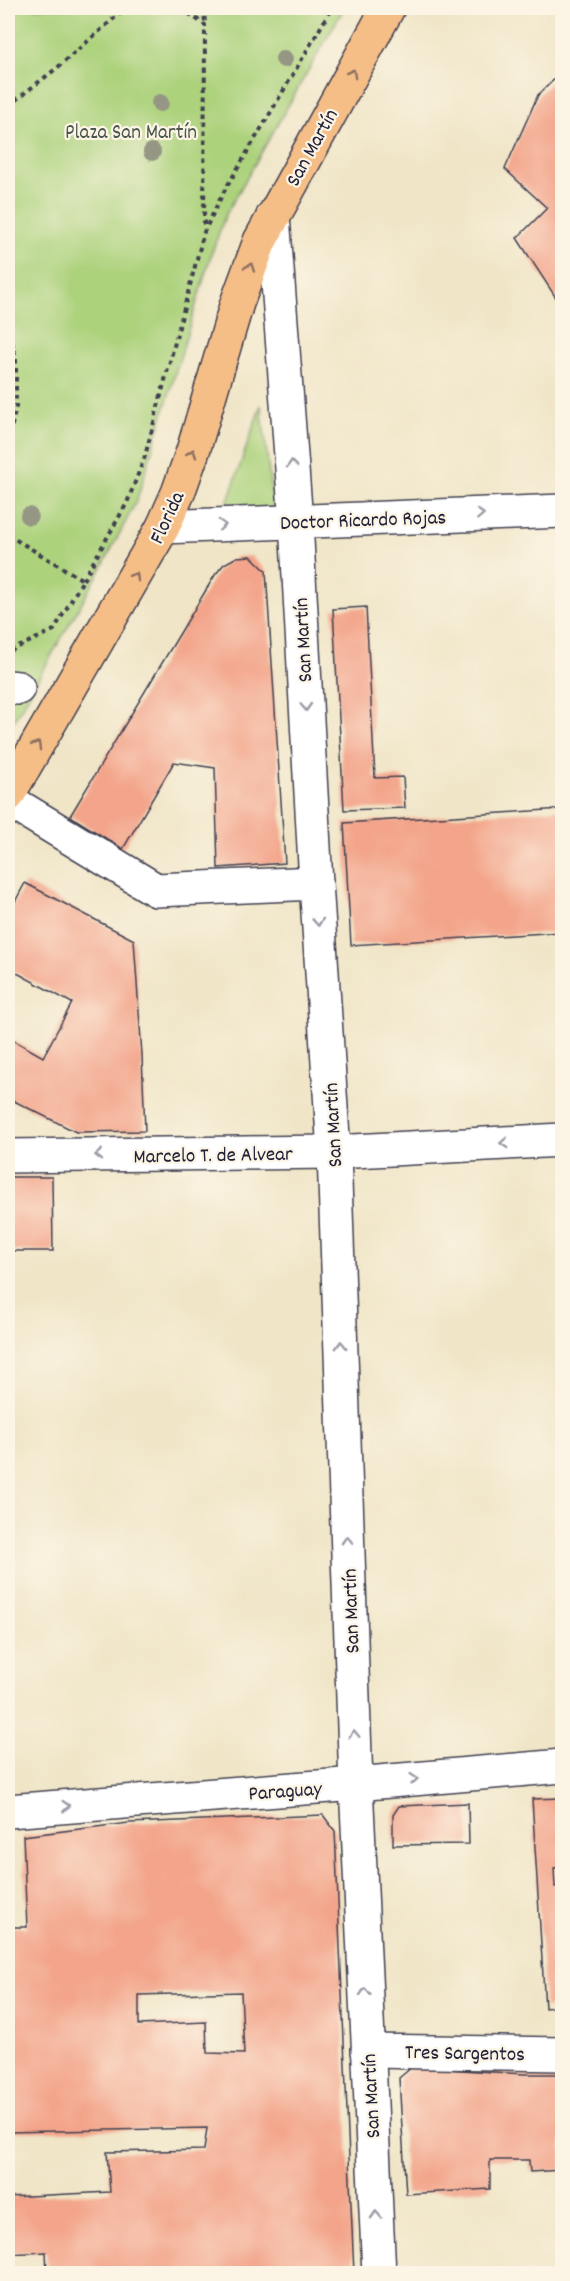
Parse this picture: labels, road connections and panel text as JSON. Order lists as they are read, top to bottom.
{
  "streets": {
    "main road": ["San Martín", "Florida"],
    "street": [
      "Doctor Ricardo Rojas",
      "Marcelo T. de Alvear",
      "Paraguay",
      "Tres Sargentos"
    ]
  },
  "crossings": [
    ["San Martín", "Florida"],
    ["San Martín", "Doctor Ricardo Rojas"],
    ["San Martín", "Marcelo T. de Alvear"],
    ["San Martín", "Paraguay"],
    ["San Martín", "Tres Sargentos"],
    ["Florida", "Doctor Ricardo Rojas"]
  ],
  "one_way": ["Florida", "Doctor Ricardo Rojas", "Paraguay"],
  "parks": ["Plaza San Martín"]
}
